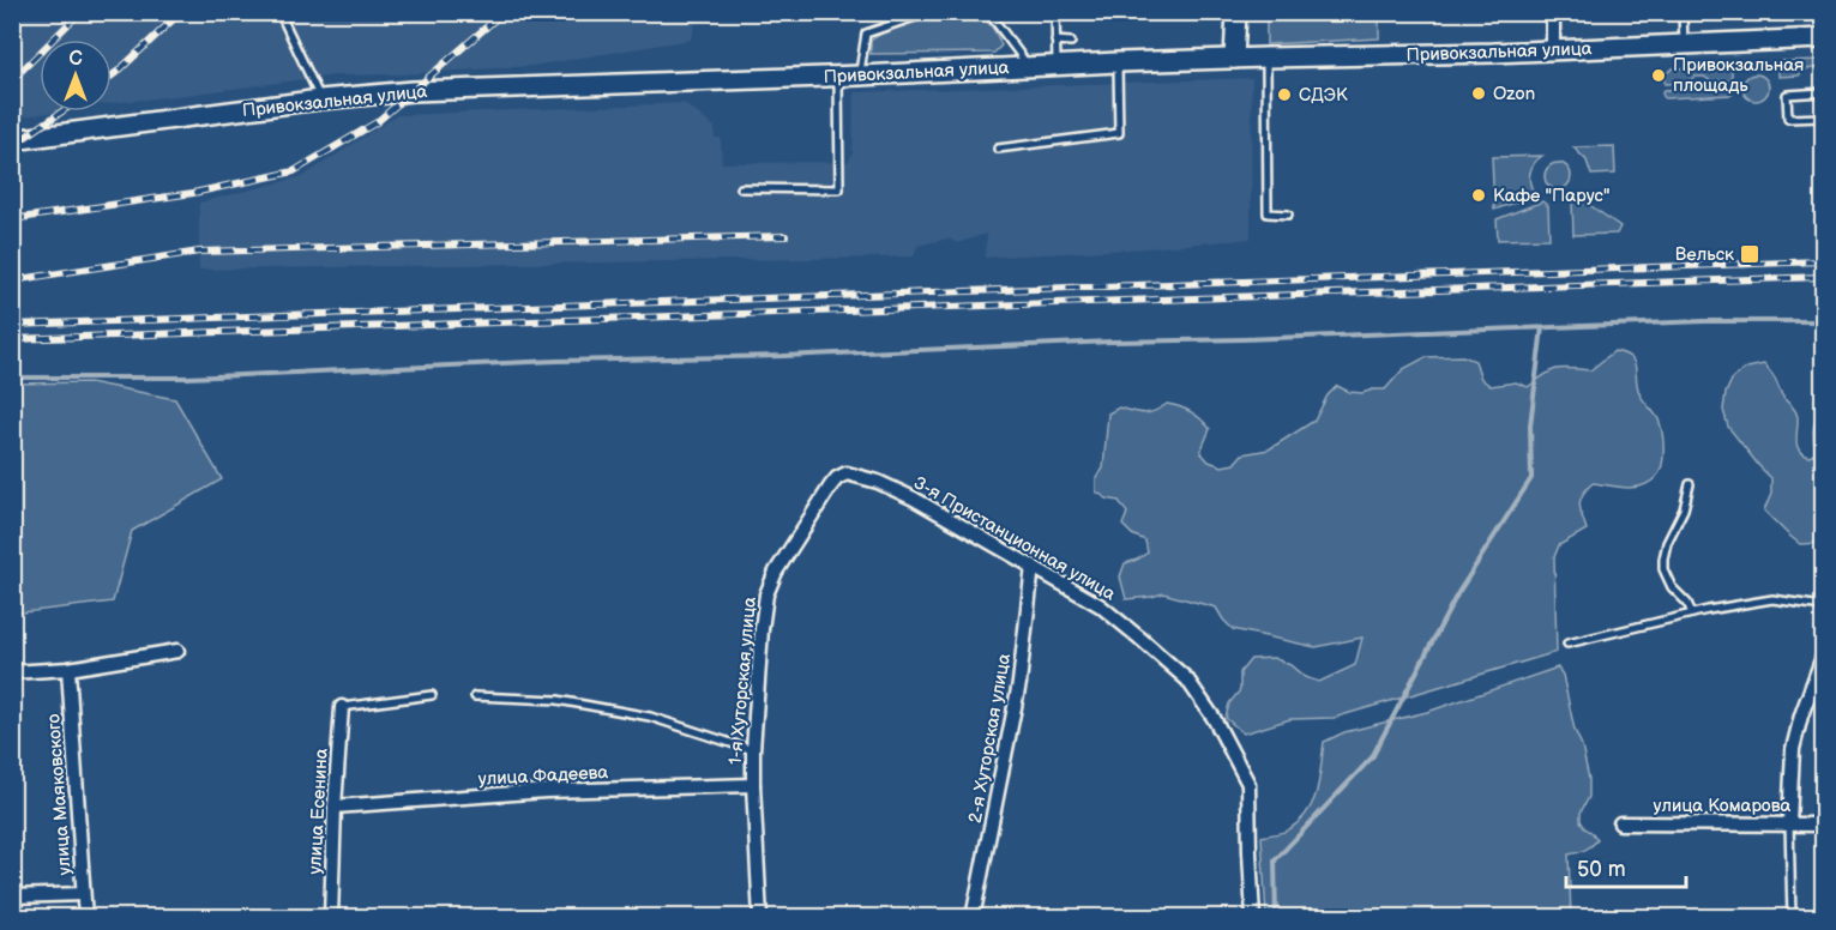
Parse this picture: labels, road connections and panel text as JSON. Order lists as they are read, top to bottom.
{
  "streets": {
    "street": [
      "Привокзальная улица",
      "3-я Пристанционная улица",
      "1-я Хуторская улица",
      "2-я Хуторская улица",
      "улица Фадеева",
      "улица Маяковского",
      "улица Комарова",
      "улица Есенина"
    ]
  },
  "crossings": [
    ["3-я Пристанционная улица", "1-я Хуторская улица"],
    ["3-я Пристанционная улица", "2-я Хуторская улица"],
    ["1-я Хуторская улица", "улица Фадеева"],
    ["улица Фадеева", "улица Есенина"]
  ],
  "places": {
    "other": [
      "Привокзальная площадь",
      "Ozon",
      "СДЭК",
      "Кафе \"Парус\""
    ],
    "transit": ["Вельск"]
  },
  "scale_bar": "50 m",
  "north": "top"
}
